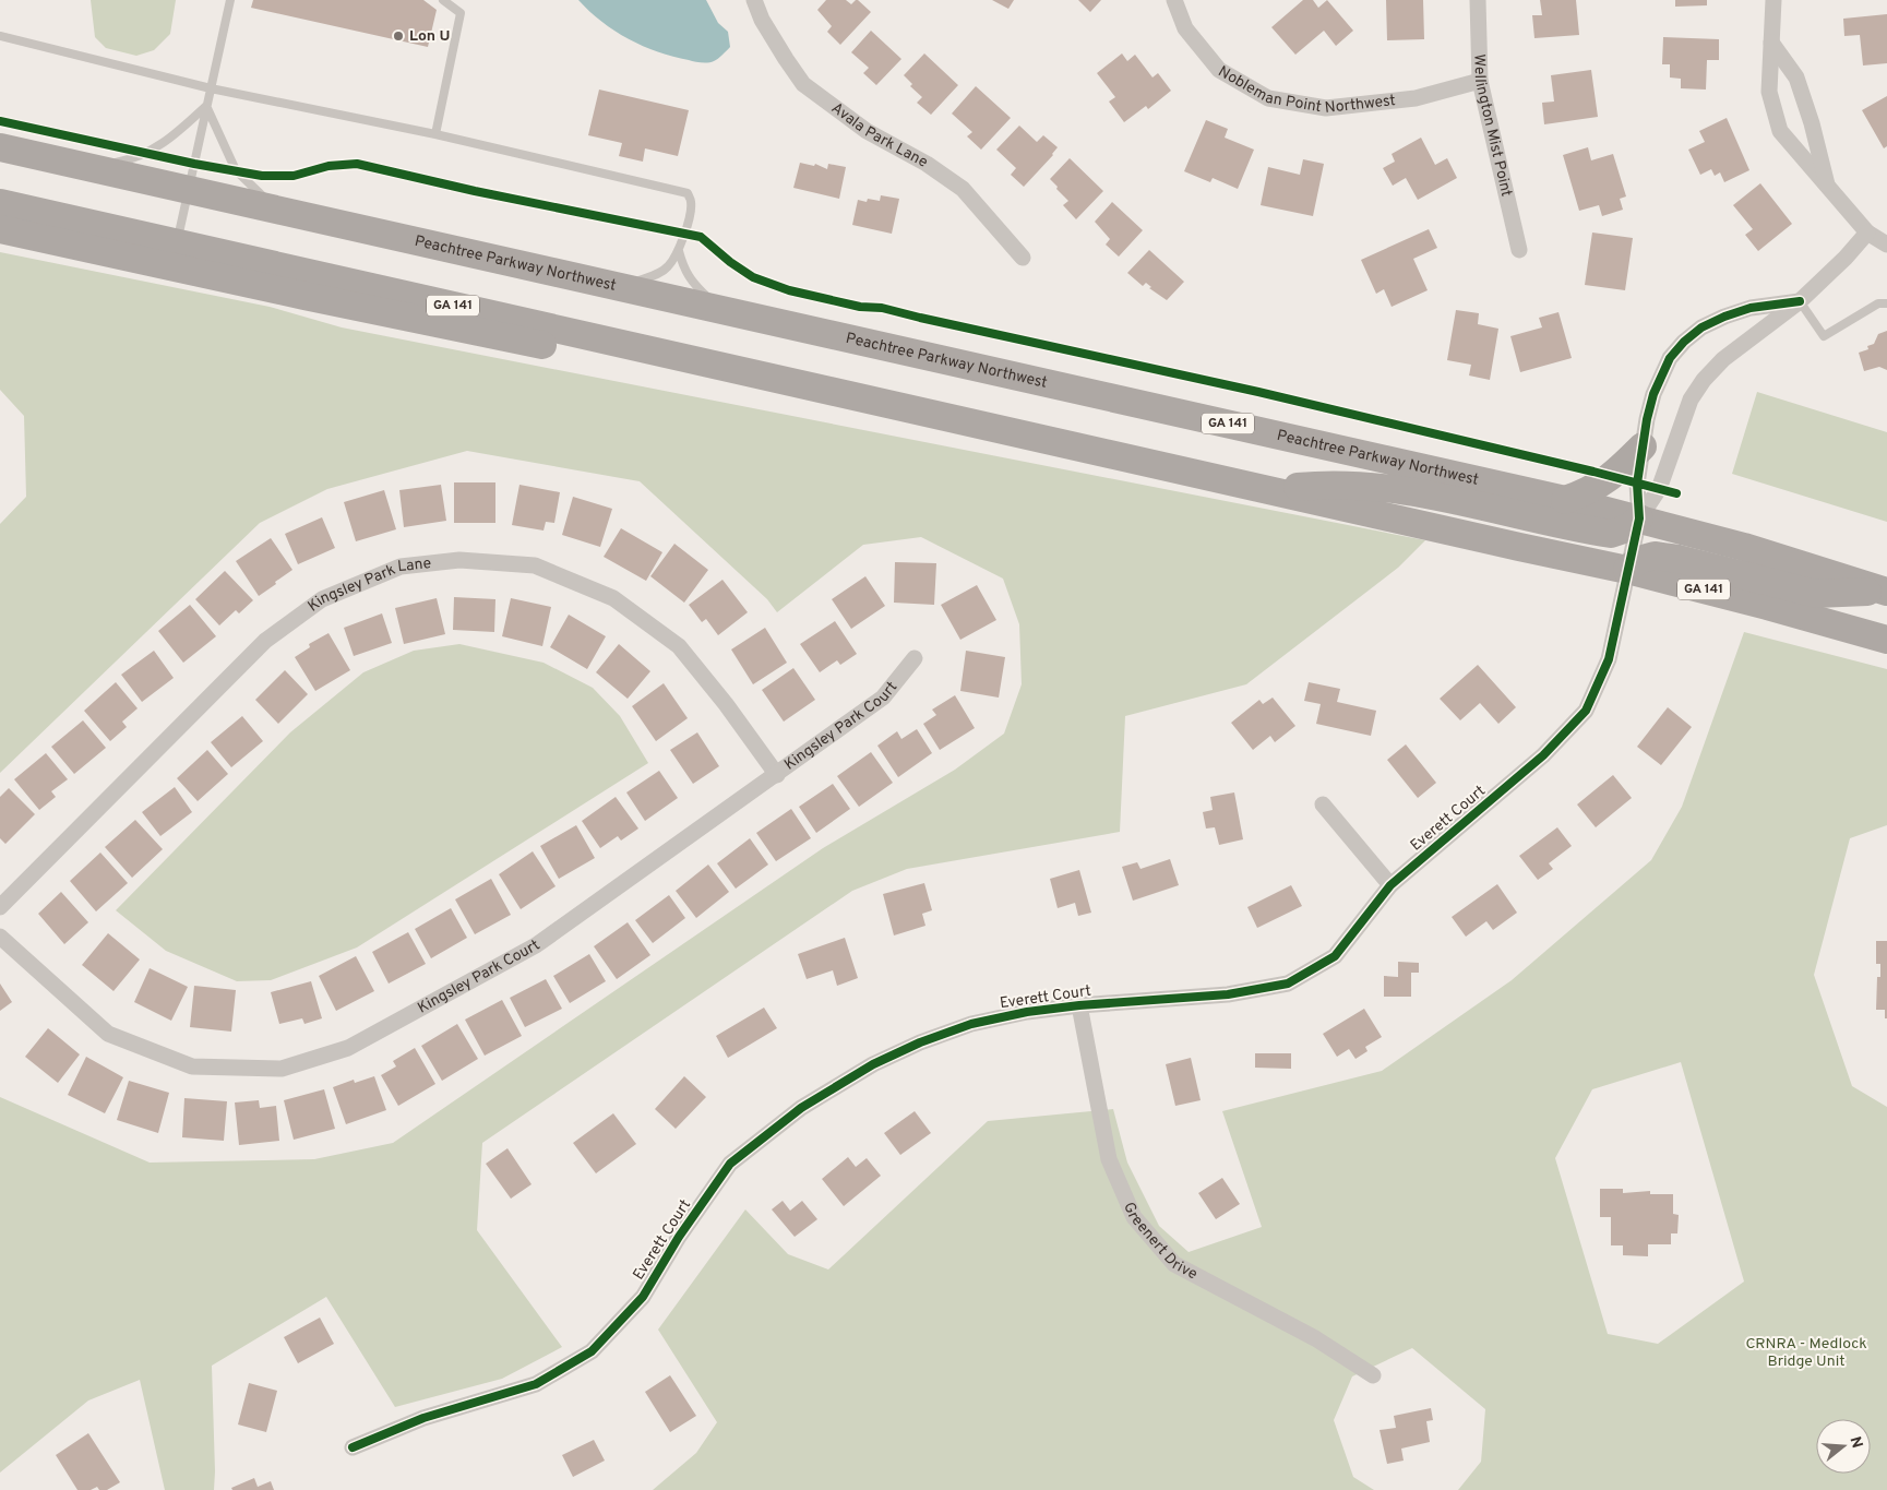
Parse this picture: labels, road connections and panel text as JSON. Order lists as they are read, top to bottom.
{
  "streets": {
    "highway": ["Peachtree Parkway Northwest", "GA 141"],
    "street": [
      "Nobleman Point Northwest",
      "Wellington Mist Point",
      "Avala Park Lane",
      "Kingsley Park Lane",
      "Kingsley Park Court",
      "Everett Court",
      "Greenert Drive"
    ]
  },
  "crossings": [
    ["Nobleman Point Northwest", "Wellington Mist Point"],
    ["Peachtree Parkway Northwest", "Everett Court"],
    ["GA 141", "Everett Court"],
    ["Kingsley Park Lane", "Kingsley Park Court"],
    ["Everett Court", "Greenert Drive"]
  ],
  "parks": ["CRNRA - Medlock Bridge Unit"],
  "places": ["Lon U"],
  "north": "right"
}
